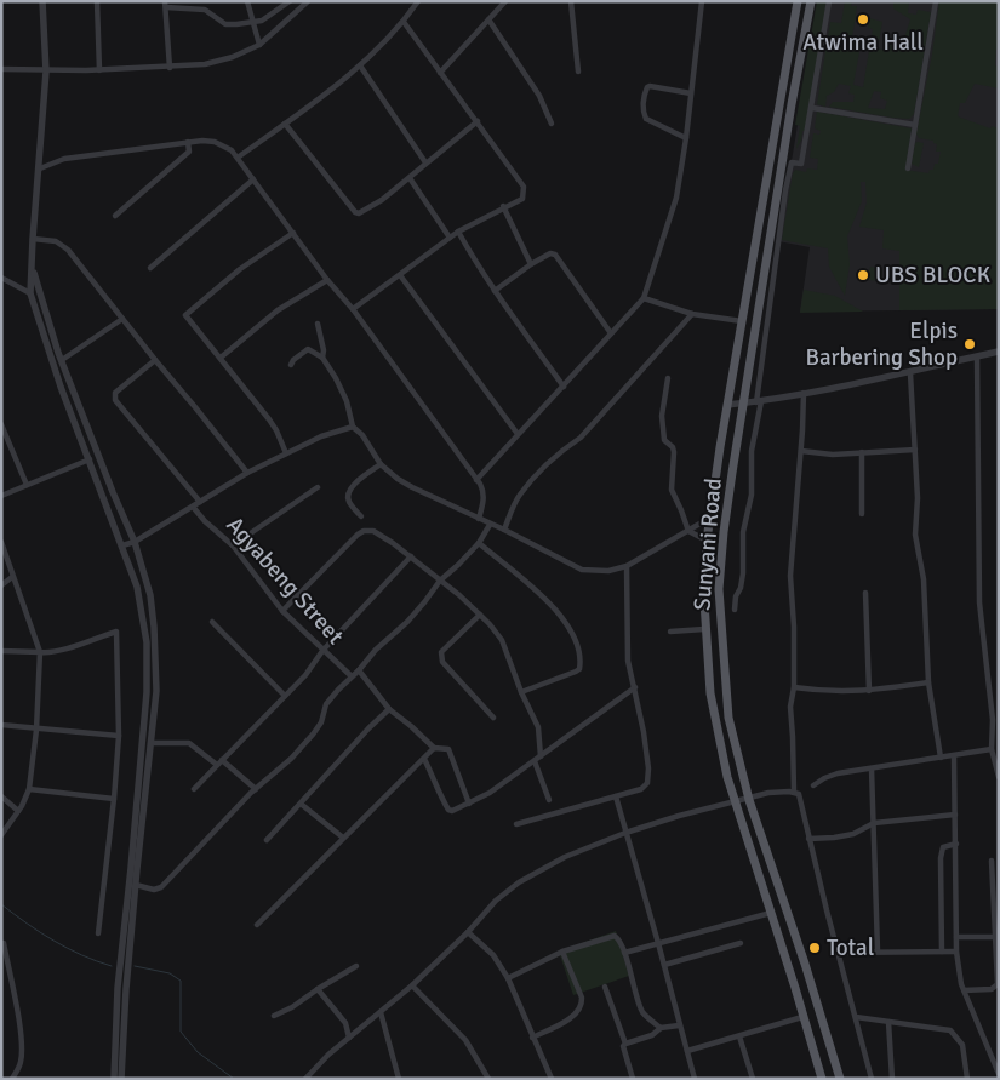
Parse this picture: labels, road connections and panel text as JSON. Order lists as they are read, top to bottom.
{
  "streets": {
    "main road": ["Sunyani Road"],
    "street": ["Agyabeng Street"]
  },
  "places": [
    "Atwima Hall",
    "UBS BLOCK",
    "Elpis Barbering Shop",
    "Total"
  ]
}
